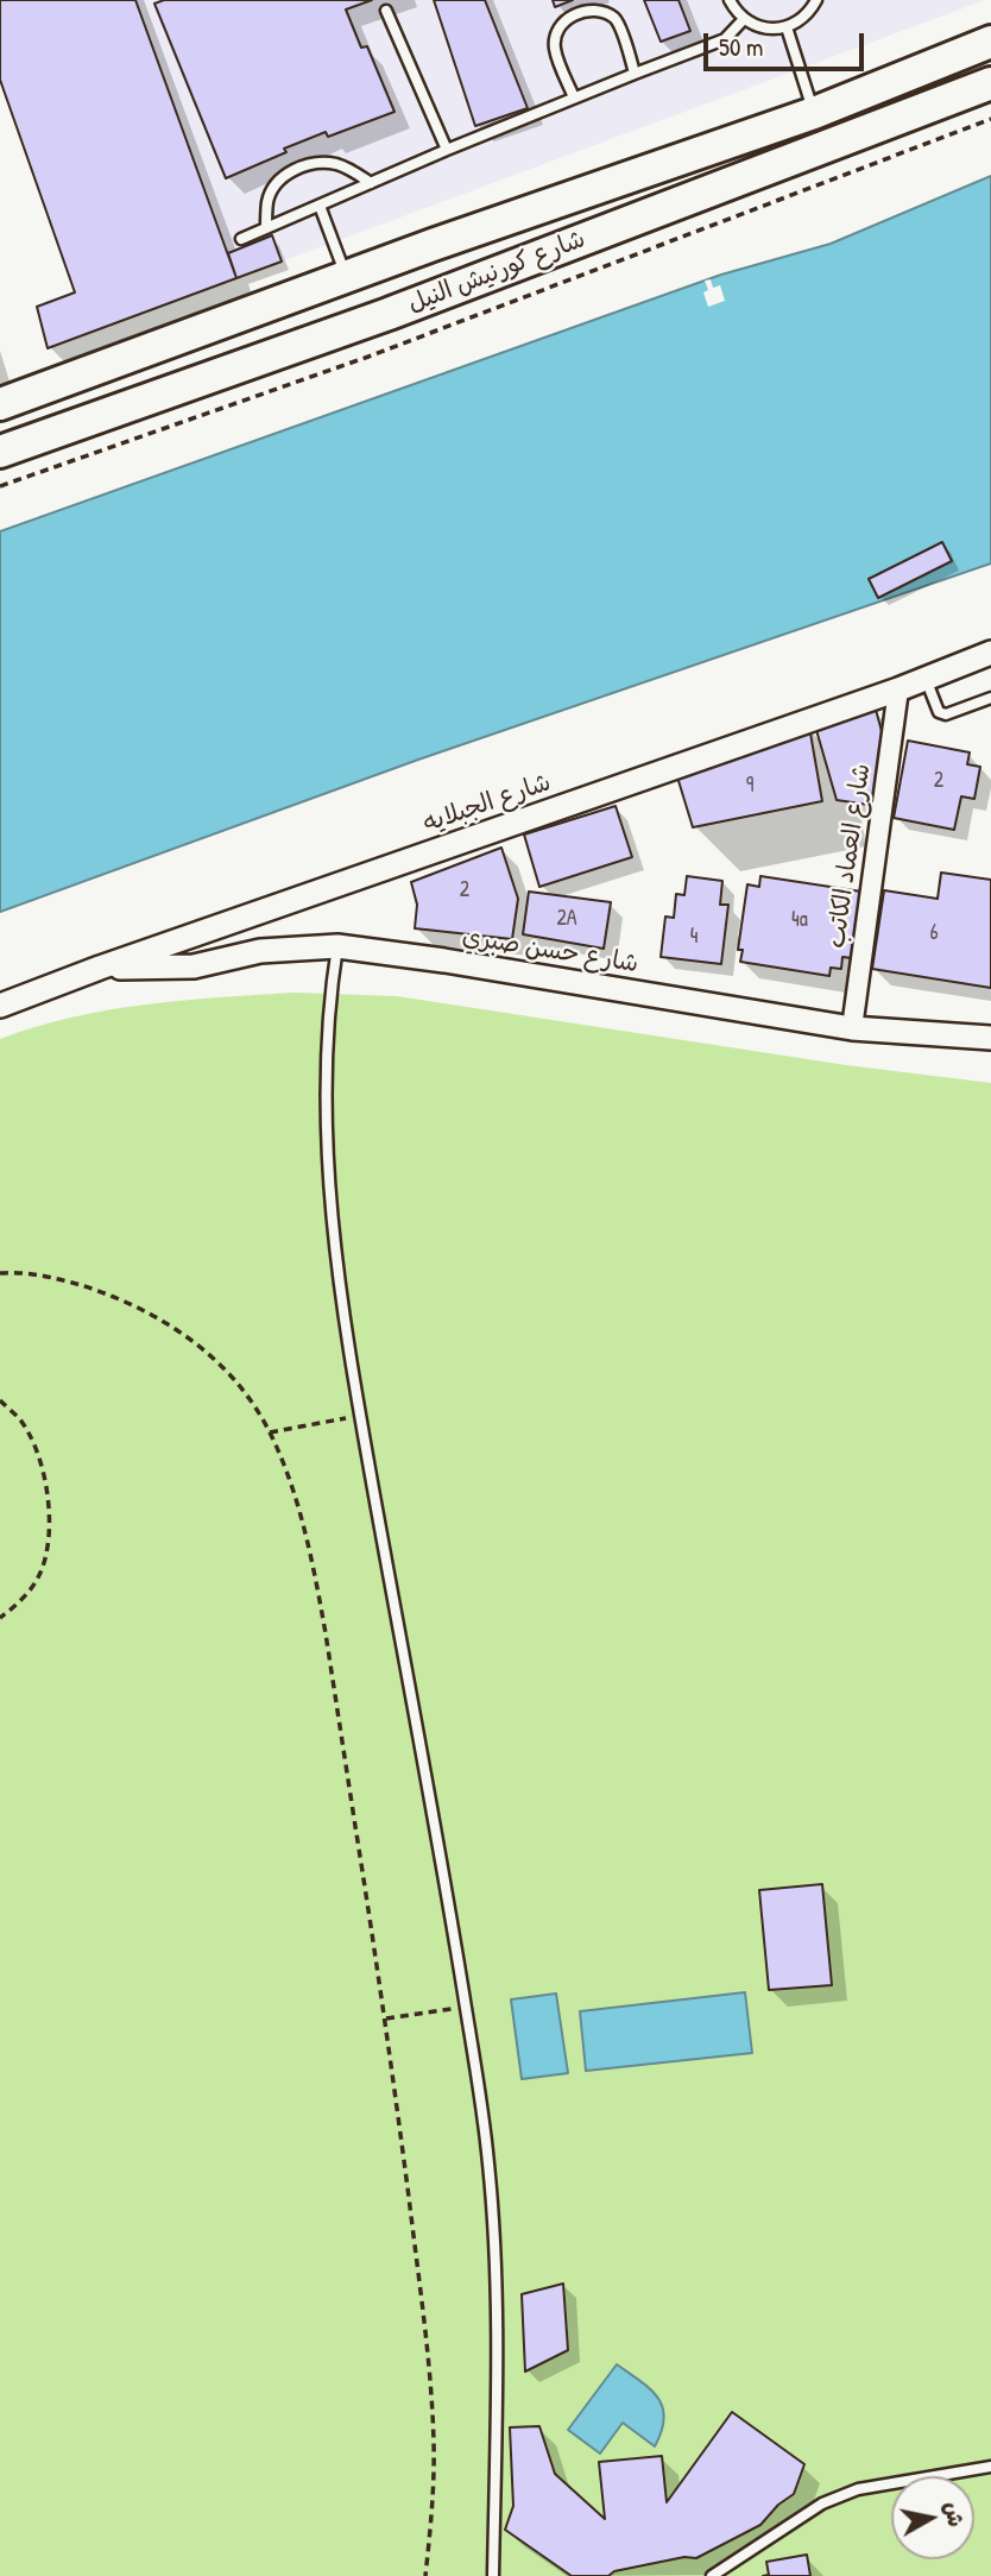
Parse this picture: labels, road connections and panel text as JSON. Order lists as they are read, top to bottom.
{
  "streets": {
    "main road": ["شارع كورنيش النيل"],
    "street": ["شارع الجبلايه", "شارع العماد الكاتب", "شارع حسن صبري"]
  },
  "crossings": [
    ["شارع الجبلايه", "شارع العماد الكاتب"],
    ["شارع الجبلايه", "شارع حسن صبري"],
    ["شارع العماد الكاتب", "شارع حسن صبري"]
  ],
  "house_numbers": [
    "2",
    "9",
    "2",
    "2A",
    "4a",
    "6",
    "4"
  ],
  "scale_bar": "50 m",
  "north": "right"
}
